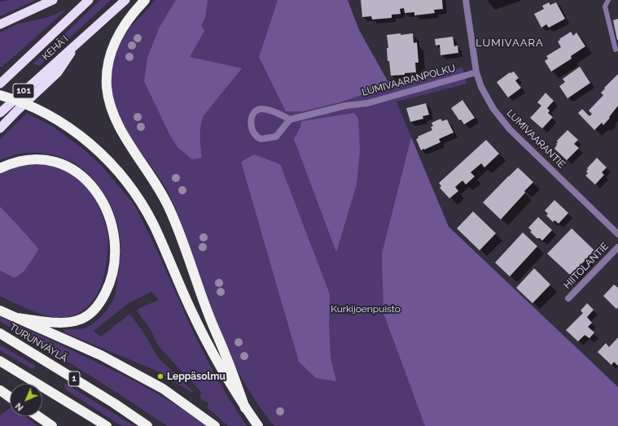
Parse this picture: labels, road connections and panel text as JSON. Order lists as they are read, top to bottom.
{
  "streets": {
    "highway": [
      "KEHÄ I",
      "101",
      "TURUNVÄYLÄ",
      "1"
    ],
    "street": ["LUMIVAARANPOLKU", "LUMIVAARANTIE", "HIITOLANTIE"]
  },
  "crossings": [
    ["LUMIVAARANPOLKU", "LUMIVAARANTIE"]
  ],
  "districts": ["LUMIVAARA"],
  "parks": ["Kurkijoenpuisto"],
  "places": ["Leppäsolmu"],
  "north": "bottom left"
}
